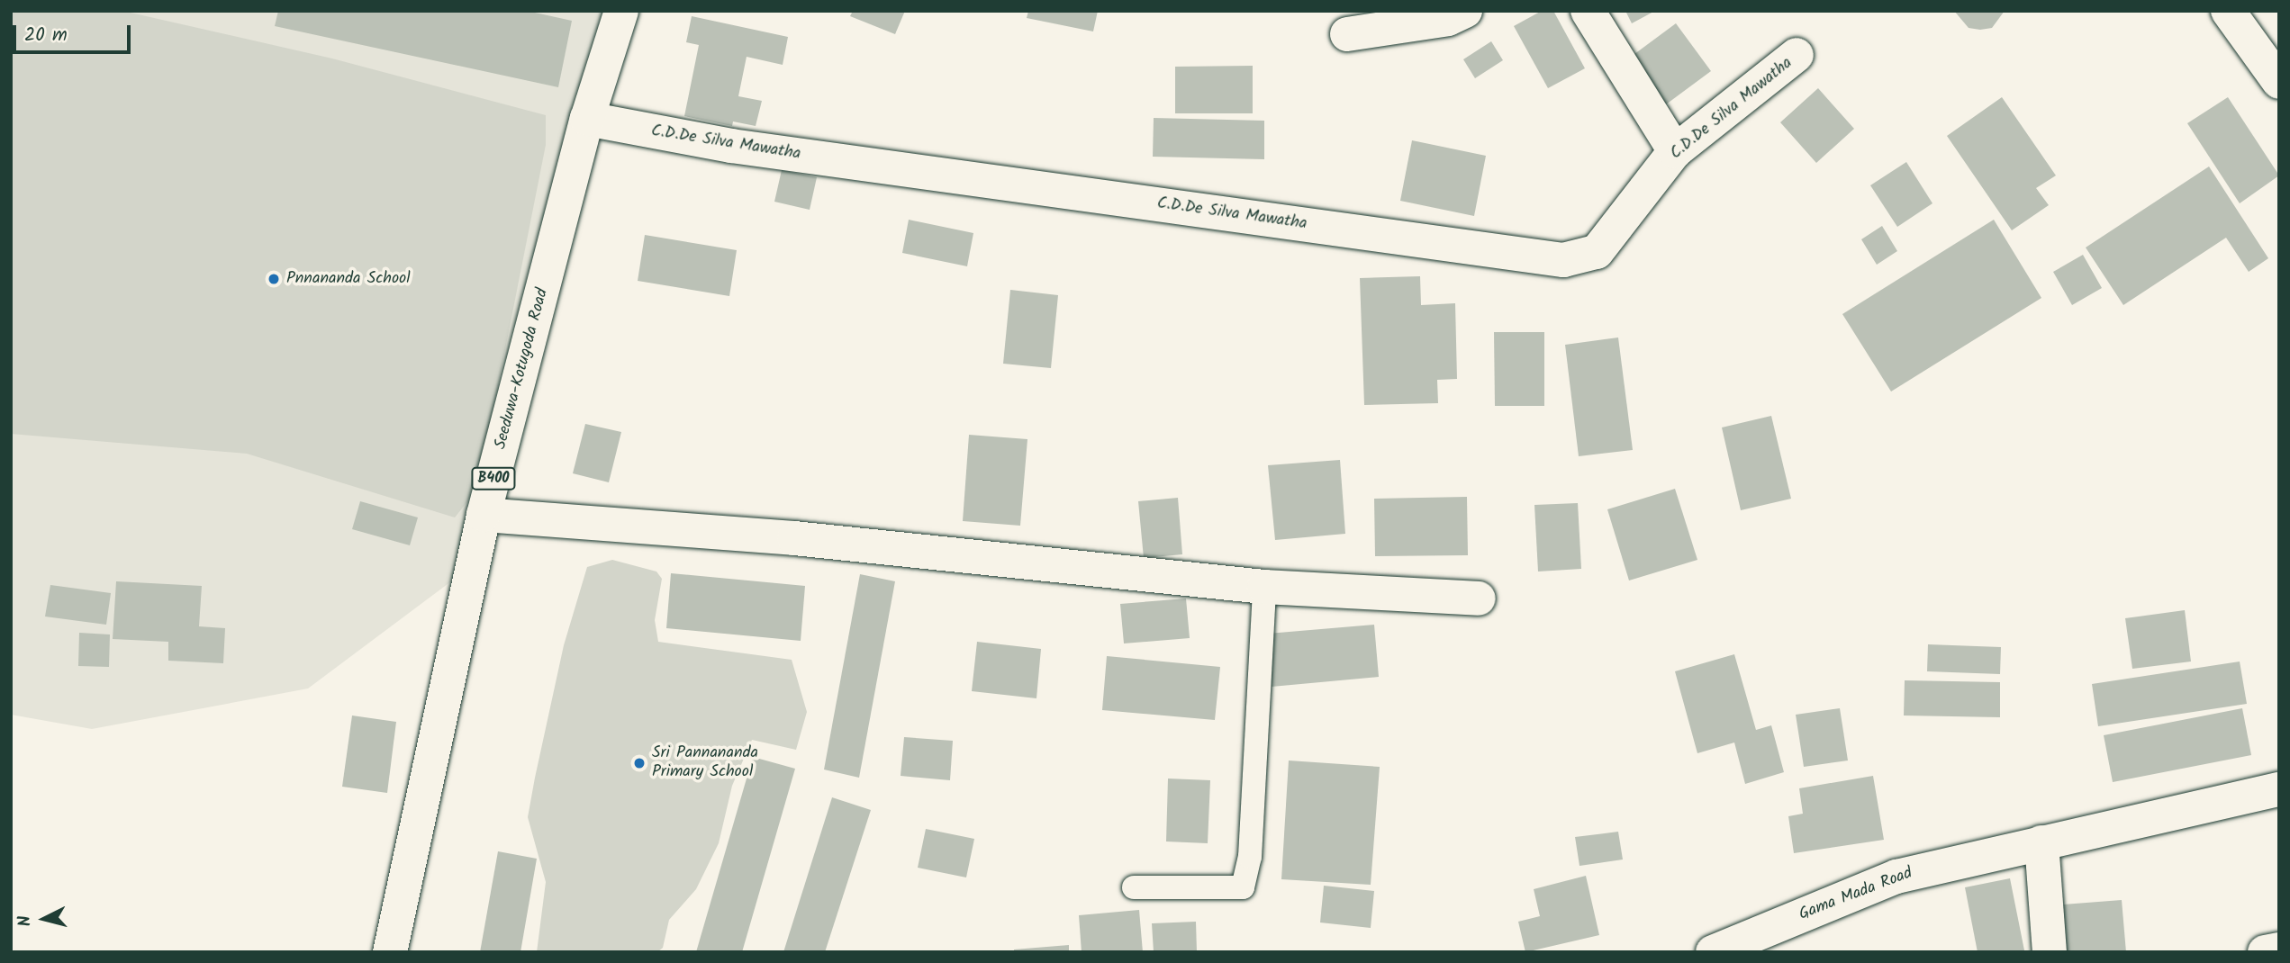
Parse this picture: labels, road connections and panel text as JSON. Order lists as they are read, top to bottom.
{
  "streets": {
    "street": [
      "C.D.De Silva Mawatha",
      "Seeduwa-Kotugoda Road",
      "B400",
      "Gama Mada Road"
    ]
  },
  "crossings": [
    ["C.D.De Silva Mawatha", "Seeduwa-Kotugoda Road"]
  ],
  "places": ["Pnnananda School", "Sri Pannananda Primary School"],
  "scale_bar": "20 m",
  "north": "left"
}
